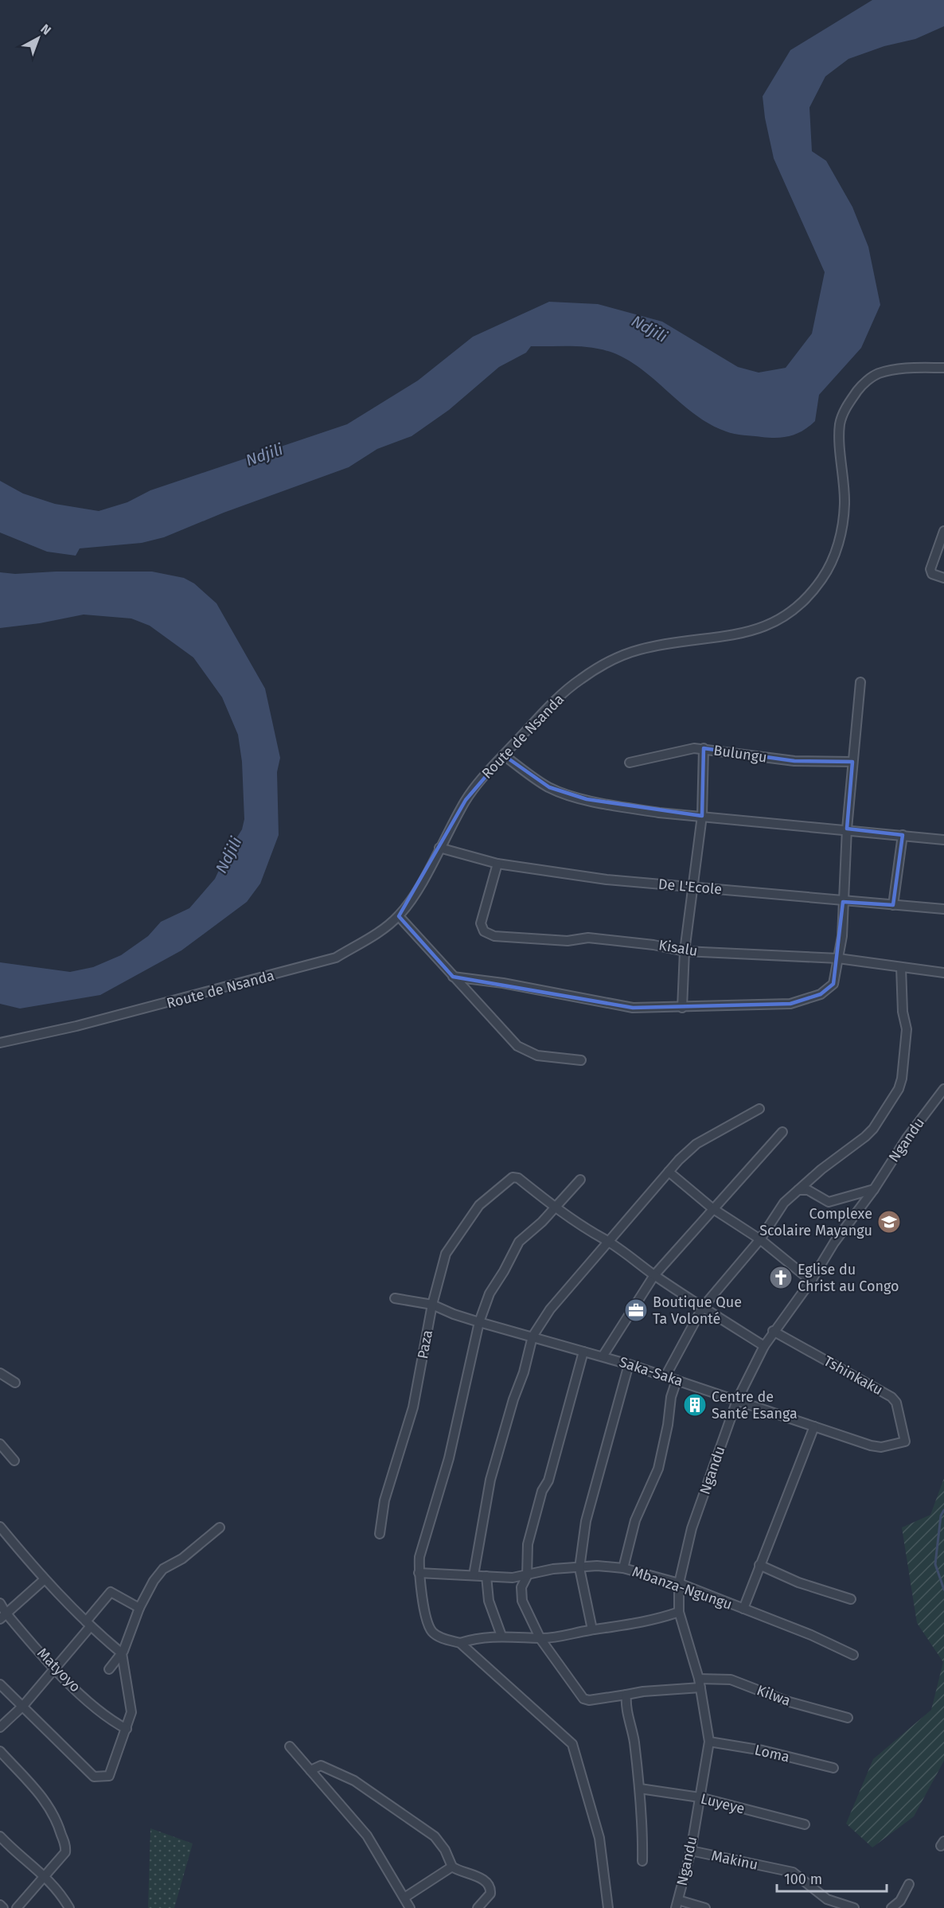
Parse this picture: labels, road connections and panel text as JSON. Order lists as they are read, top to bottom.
{
  "streets": {
    "street": [
      "Route de Nsanda",
      "Bulungu",
      "De L'Ecole",
      "Kisalu",
      "Ngandu",
      "Paza",
      "Saka-Saka",
      "Tshinkaku",
      "Mbanza-Ngungu",
      "Matyoyo",
      "Kilwa",
      "Loma",
      "Luyeye",
      "Makinu"
    ]
  },
  "crossings": [
    ["Route de Nsanda", "De L'Ecole"],
    ["De L'Ecole", "Kisalu"],
    ["Ngandu", "Saka-Saka"],
    ["Ngandu", "Tshinkaku"],
    ["Ngandu", "Mbanza-Ngungu"],
    ["Ngandu", "Kilwa"],
    ["Ngandu", "Loma"],
    ["Ngandu", "Luyeye"],
    ["Ngandu", "Makinu"],
    ["Paza", "Saka-Saka"],
    ["Saka-Saka", "Tshinkaku"]
  ],
  "water": ["Ndjili"],
  "places": {
    "school or university": ["Complexe Scolaire Mayangu"],
    "church": ["Eglise du Christ au Congo"],
    "office": ["Boutique Que Ta Volonté"],
    "building": ["Centre de Santé Esanga"]
  },
  "scale_bar": "100 m",
  "north": "top right"
}
